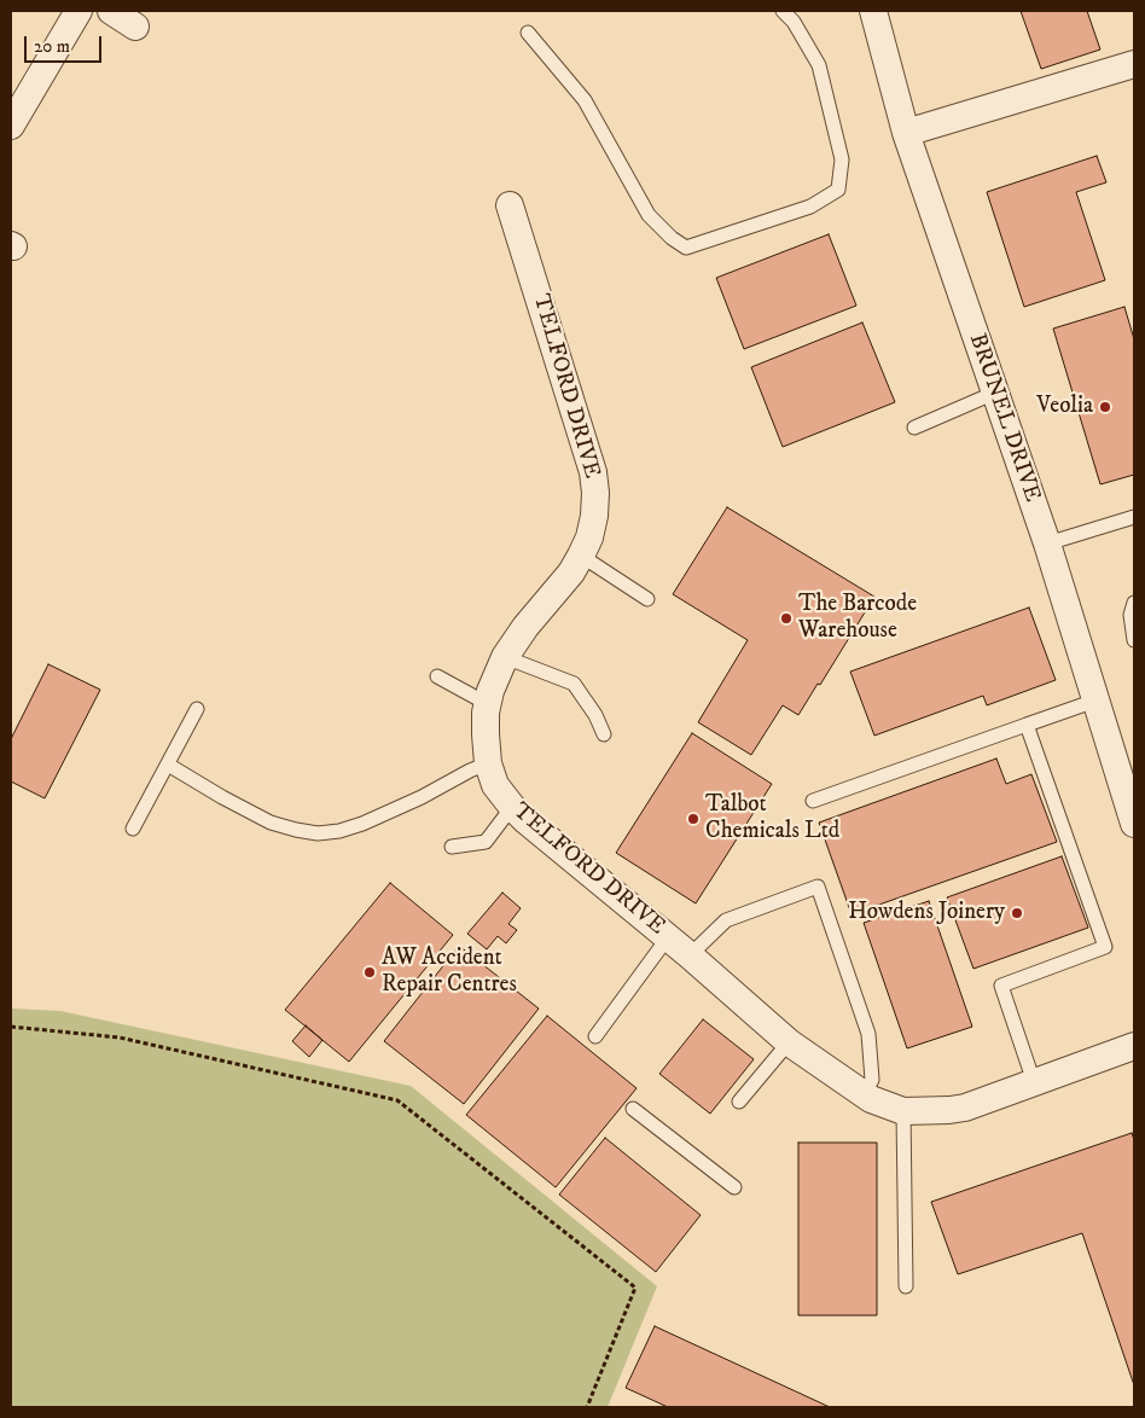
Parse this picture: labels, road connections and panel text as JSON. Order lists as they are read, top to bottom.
{
  "streets": {
    "street": ["TELFORD DRIVE", "BRUNEL DRIVE"]
  },
  "places": [
    "Veolia",
    "The Barcode Warehouse",
    "Talbot Chemicals Ltd",
    "Howdens Joinery",
    "AW Accident Repair Centres"
  ],
  "scale_bar": "20 m"
}
